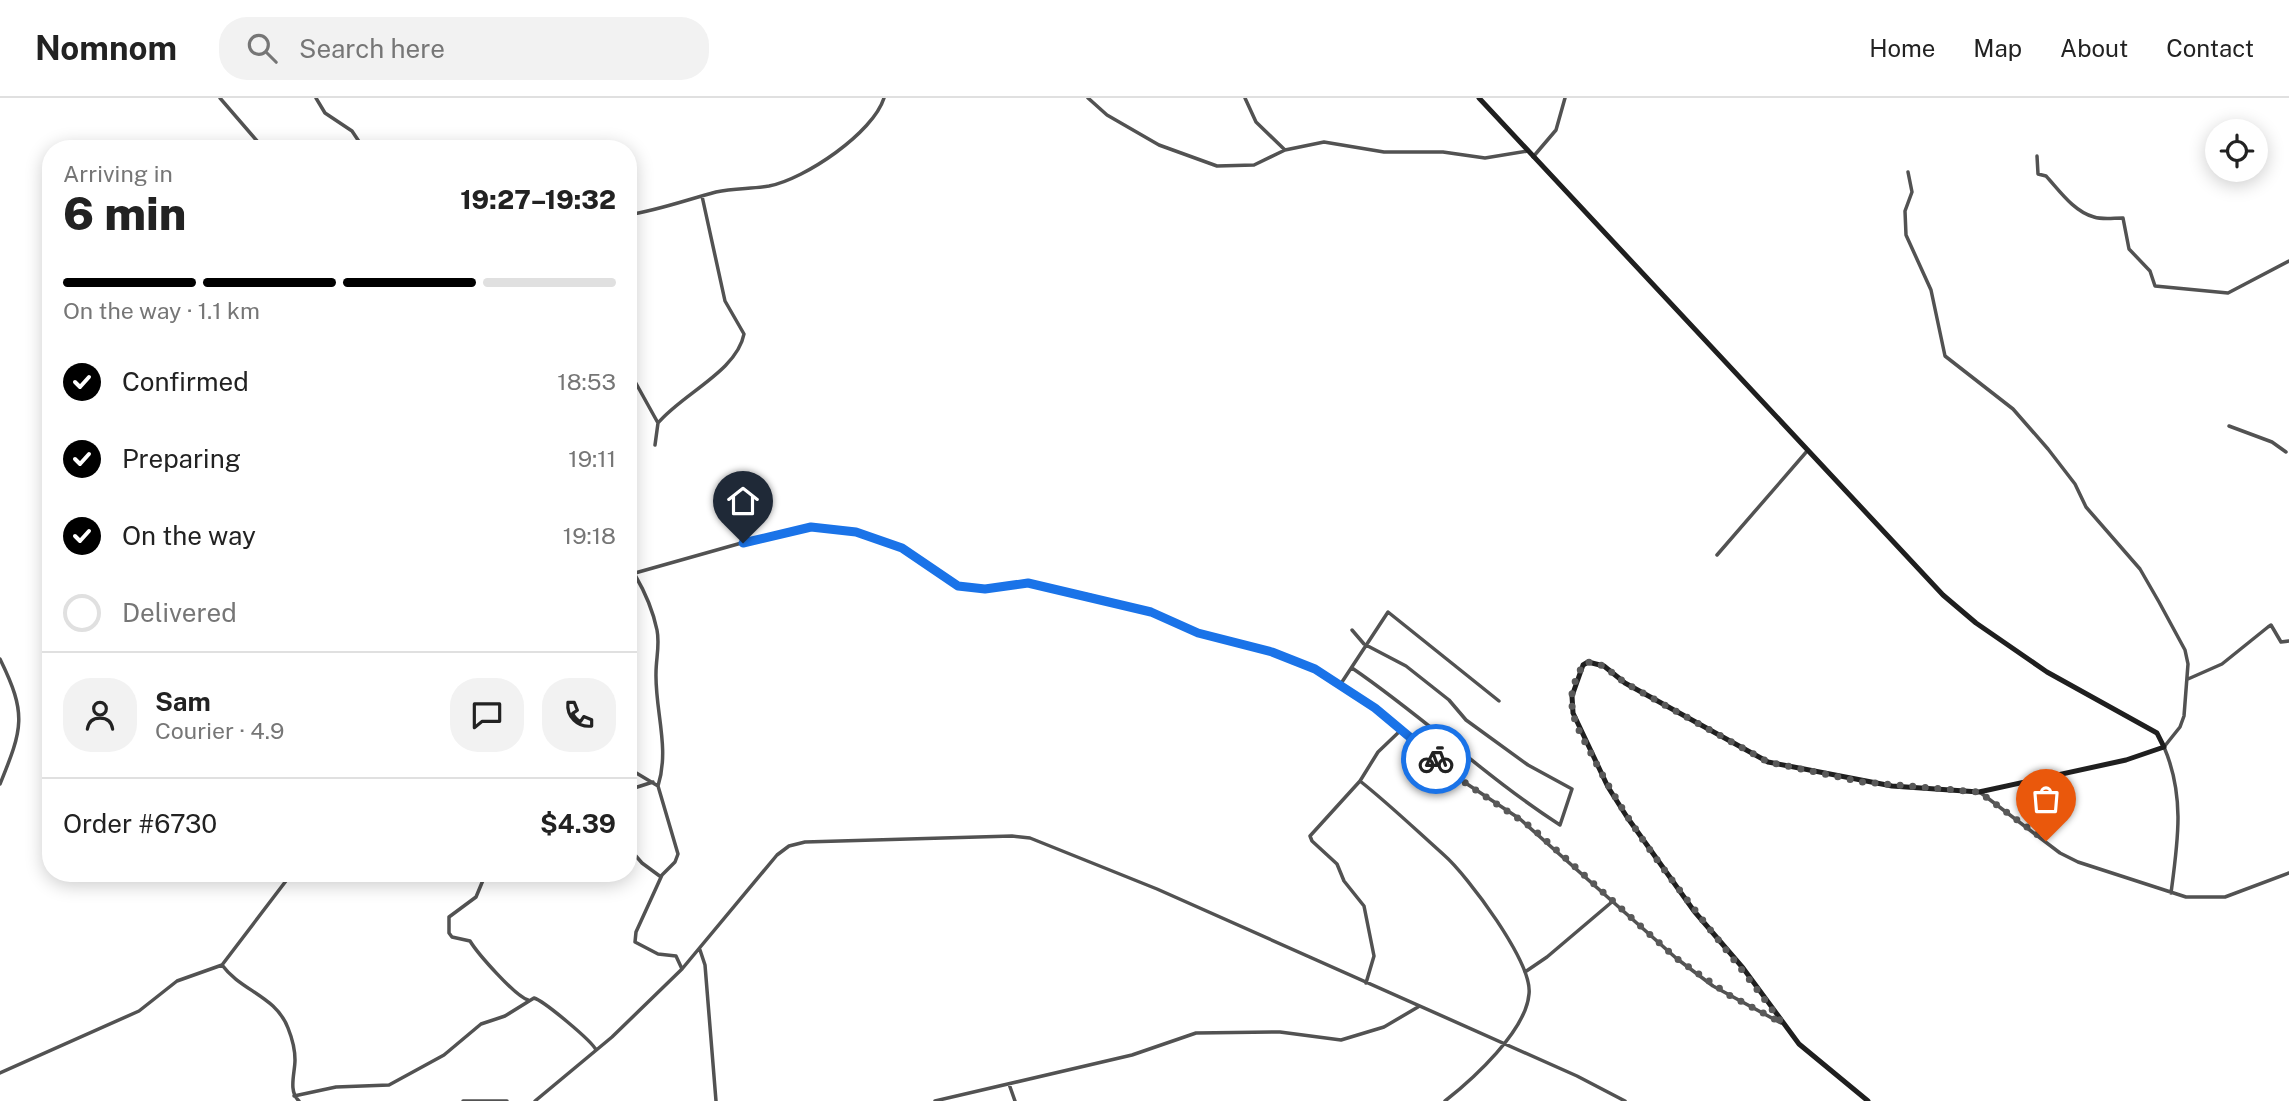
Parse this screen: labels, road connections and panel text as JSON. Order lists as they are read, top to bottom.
{
  "page": {
    "header": "Nomnom",
    "search": "Search here",
    "nav": [
      "Home",
      "Map",
      "About",
      "Contact"
    ],
    "heading": ["6 min", "Arriving in", "19:27–19:32"],
    "panel": [
      "Sam",
      "Courier · 4.9",
      "Order #6730",
      "$4.39"
    ],
    "bar": "On the way · 1.1 km",
    "list": [
      ["Confirmed", "18:53"],
      ["Preparing", "19:11"],
      ["On the way", "19:18"],
      "Delivered"
    ]
  }
}
